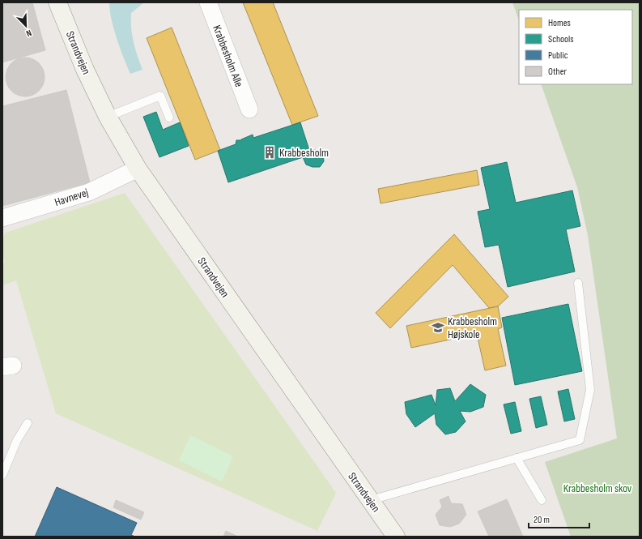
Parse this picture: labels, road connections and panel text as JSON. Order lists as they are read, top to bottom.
{
  "streets": {
    "street": ["Strandvejen", "Krabbesholm Alle", "Havnevej"]
  },
  "crossings": [
    ["Strandvejen", "Havnevej"]
  ],
  "parks": ["Krabbesholm skov"],
  "places": {
    "building": ["Krabbesholm"],
    "school or university": ["Krabbesholm Højskole"]
  },
  "legend": [
    "Homes",
    "Schools",
    "Public",
    "Other"
  ],
  "scale_bar": "20 m",
  "north": "bottom right"
}
